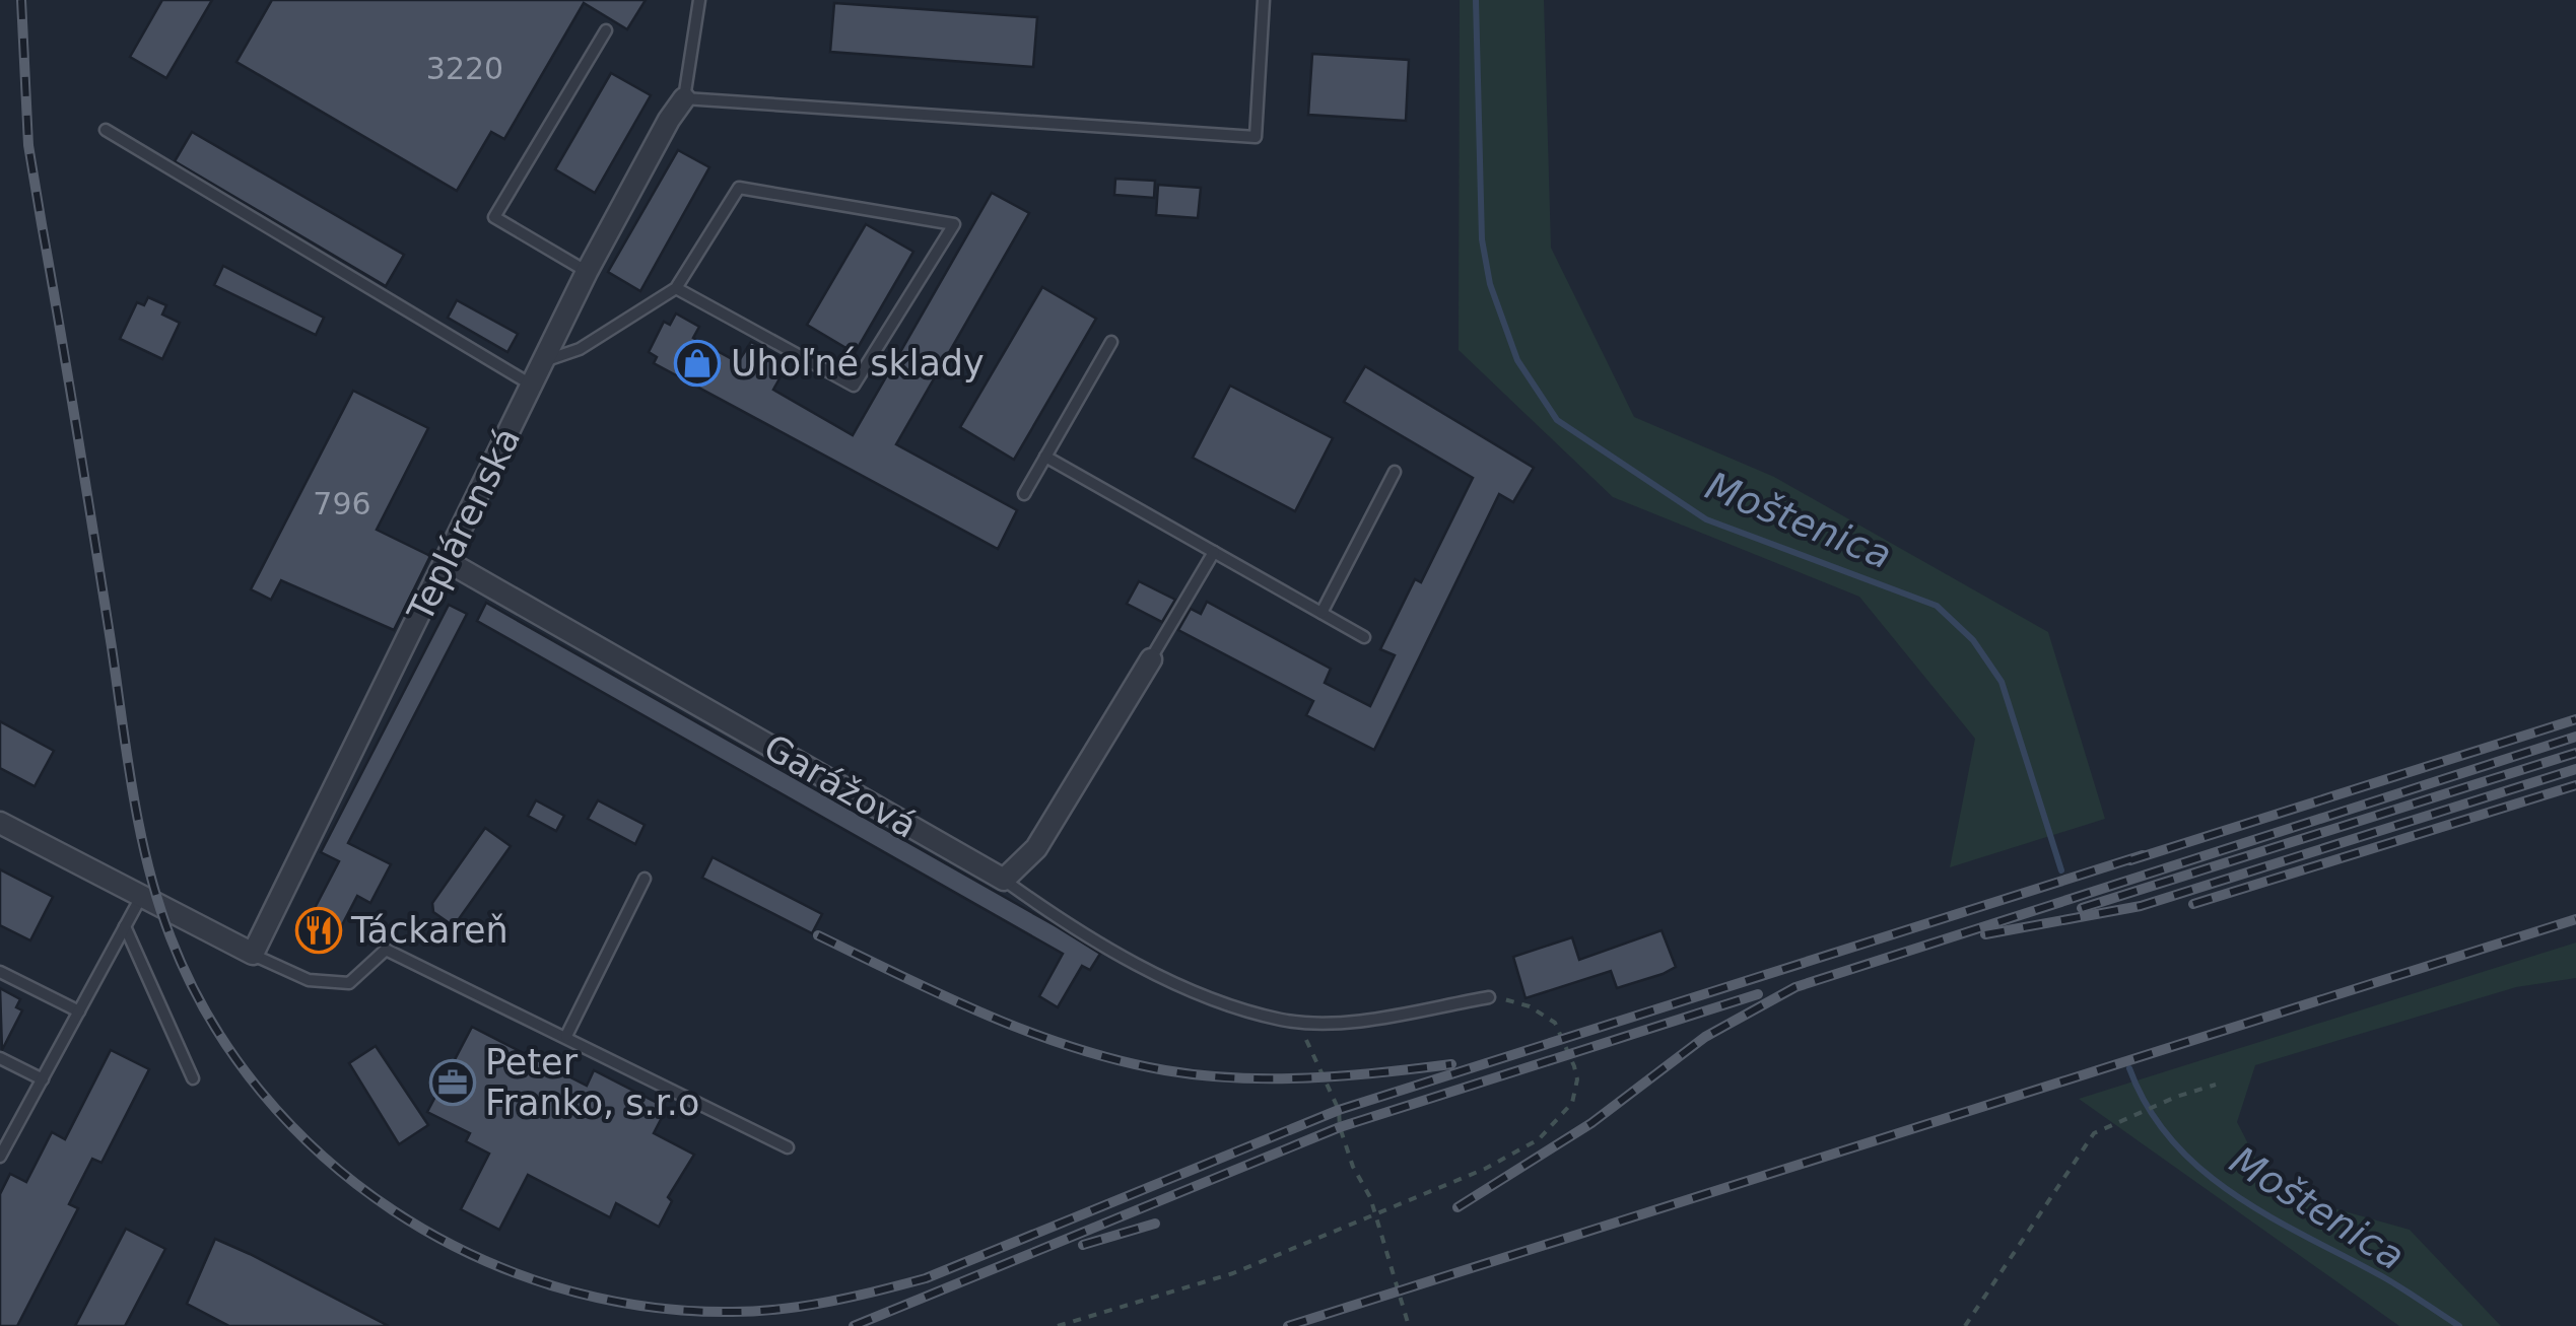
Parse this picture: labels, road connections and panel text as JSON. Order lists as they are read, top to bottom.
{
  "streets": {
    "street": ["Teplárenská", "Garážová"]
  },
  "crossings": [
    ["Teplárenská", "Garážová"]
  ],
  "water": ["Moštenica"],
  "places": {
    "shop": ["Uhoľné sklady"],
    "restaurant": ["Táckareň"],
    "office": ["Peter Franko, s.r.o"]
  },
  "house_numbers": ["3220", "796"]
}
